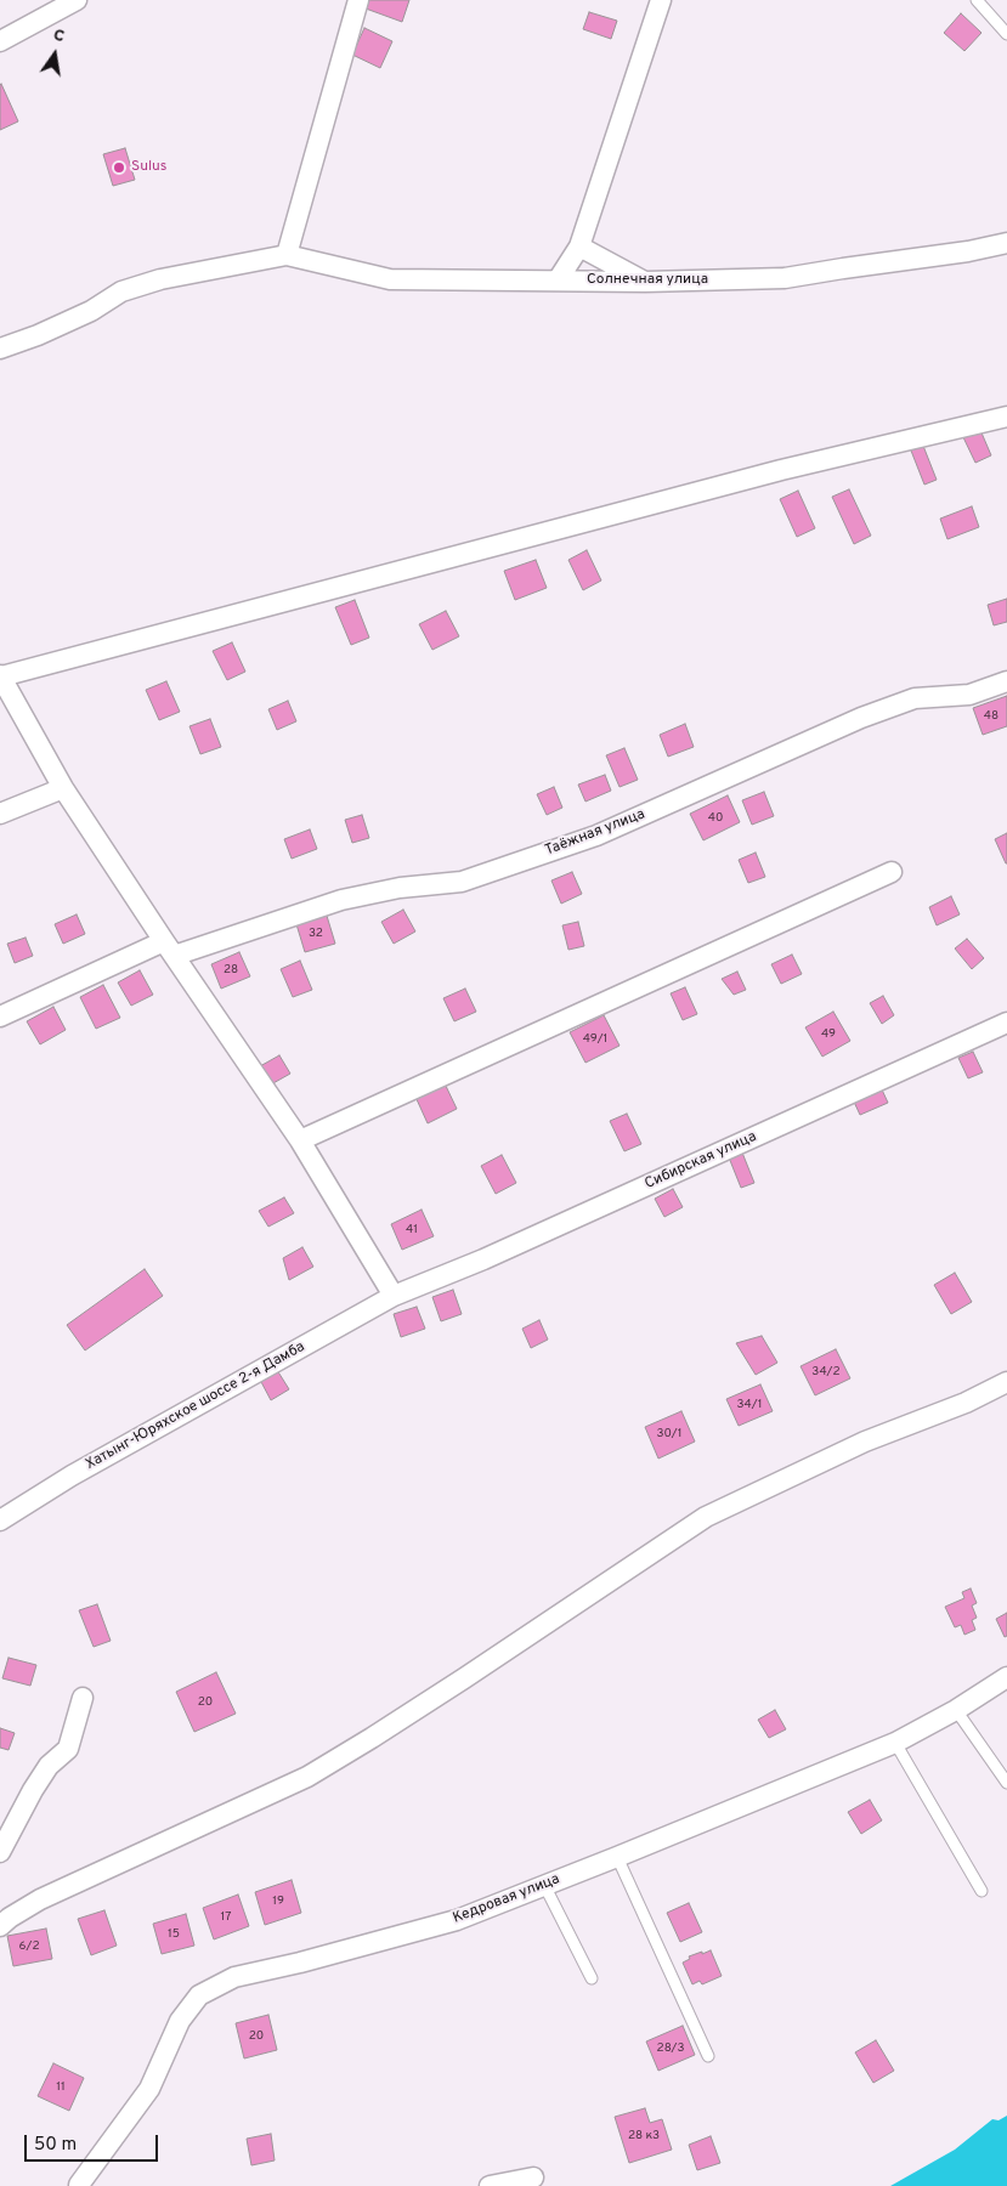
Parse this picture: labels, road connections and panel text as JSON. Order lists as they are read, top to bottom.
{
  "streets": {
    "street": [
      "Солнечная улица",
      "Таёжная улица",
      "Сибирская улица",
      "Хатынг-Юряхское шоссе 2-я Дамба",
      "Кедровая улица"
    ]
  },
  "crossings": [
    ["Сибирская улица", "Хатынг-Юряхское шоссе 2-я Дамба"]
  ],
  "places": ["Sulus"],
  "house_numbers": [
    "48",
    "40",
    "32",
    "28",
    "49",
    "49/1",
    "41",
    "34/2",
    "34/1",
    "30/1",
    "20",
    "19",
    "17",
    "15",
    "6/2",
    "20",
    "28/3",
    "11",
    "28 к3"
  ],
  "scale_bar": "50 m",
  "north": "top"
}
